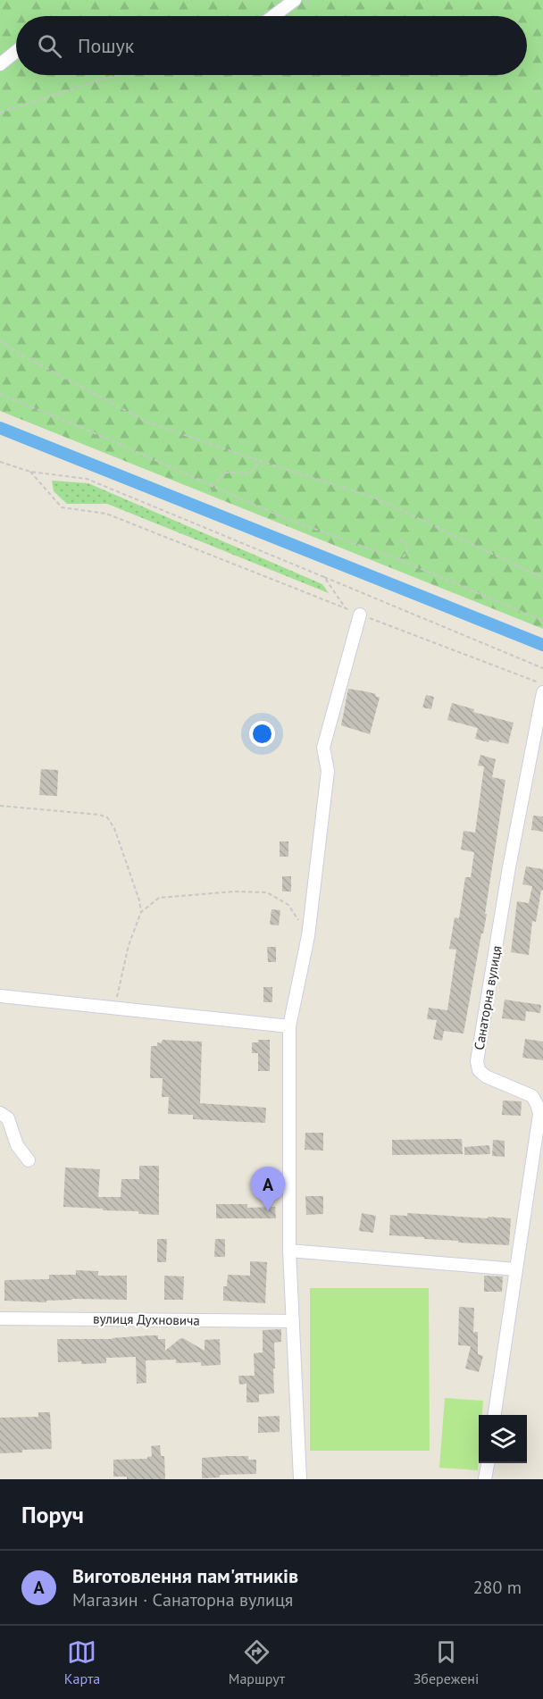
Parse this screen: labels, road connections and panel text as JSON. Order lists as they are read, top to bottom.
{
  "streets": {
    "street": ["Санаторна вулиця", "вулиця Духновича"]
  },
  "page": {
    "search": "Пошук",
    "pins": "A",
    "heading": "Поруч",
    "list": [
      {
        "mark": "A",
        "name": "Виготовлення пам'ятників",
        "note": "Магазин · Санаторна вулиця",
        "value": "280 m"
      }
    ],
    "nav": ["Карта", "Маршрут", "Збережені"]
  }
}
